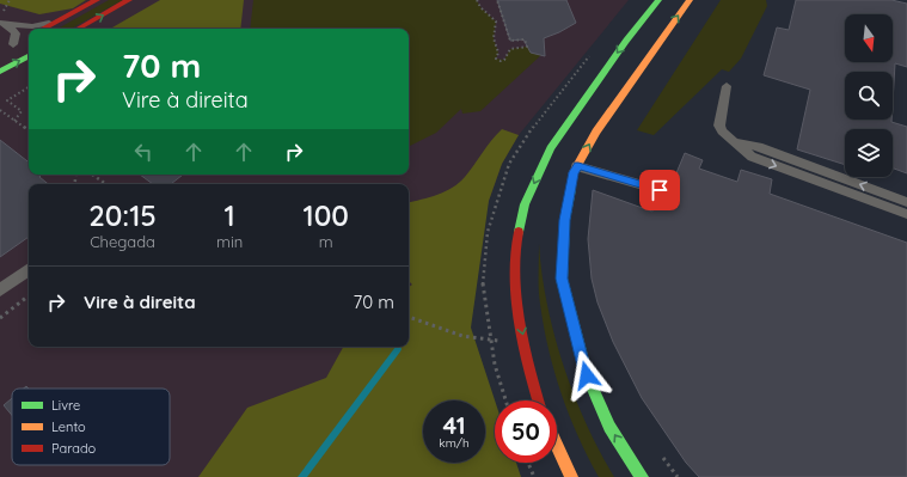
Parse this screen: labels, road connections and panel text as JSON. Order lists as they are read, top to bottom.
{
  "legend": ["Livre", "Lento", "Parado"],
  "north": "bottom",
  "page": {
    "turn": ["70 m", "Vire à direita"],
    "eta": [
      "20:15",
      "Chegada",
      "1",
      "min",
      "100",
      "m"
    ],
    "list": [
      {
        "name": "Vire à direita",
        "value": "70 m"
      }
    ],
    "speed": "41 km/h",
    "limit": "50"
  }
}
